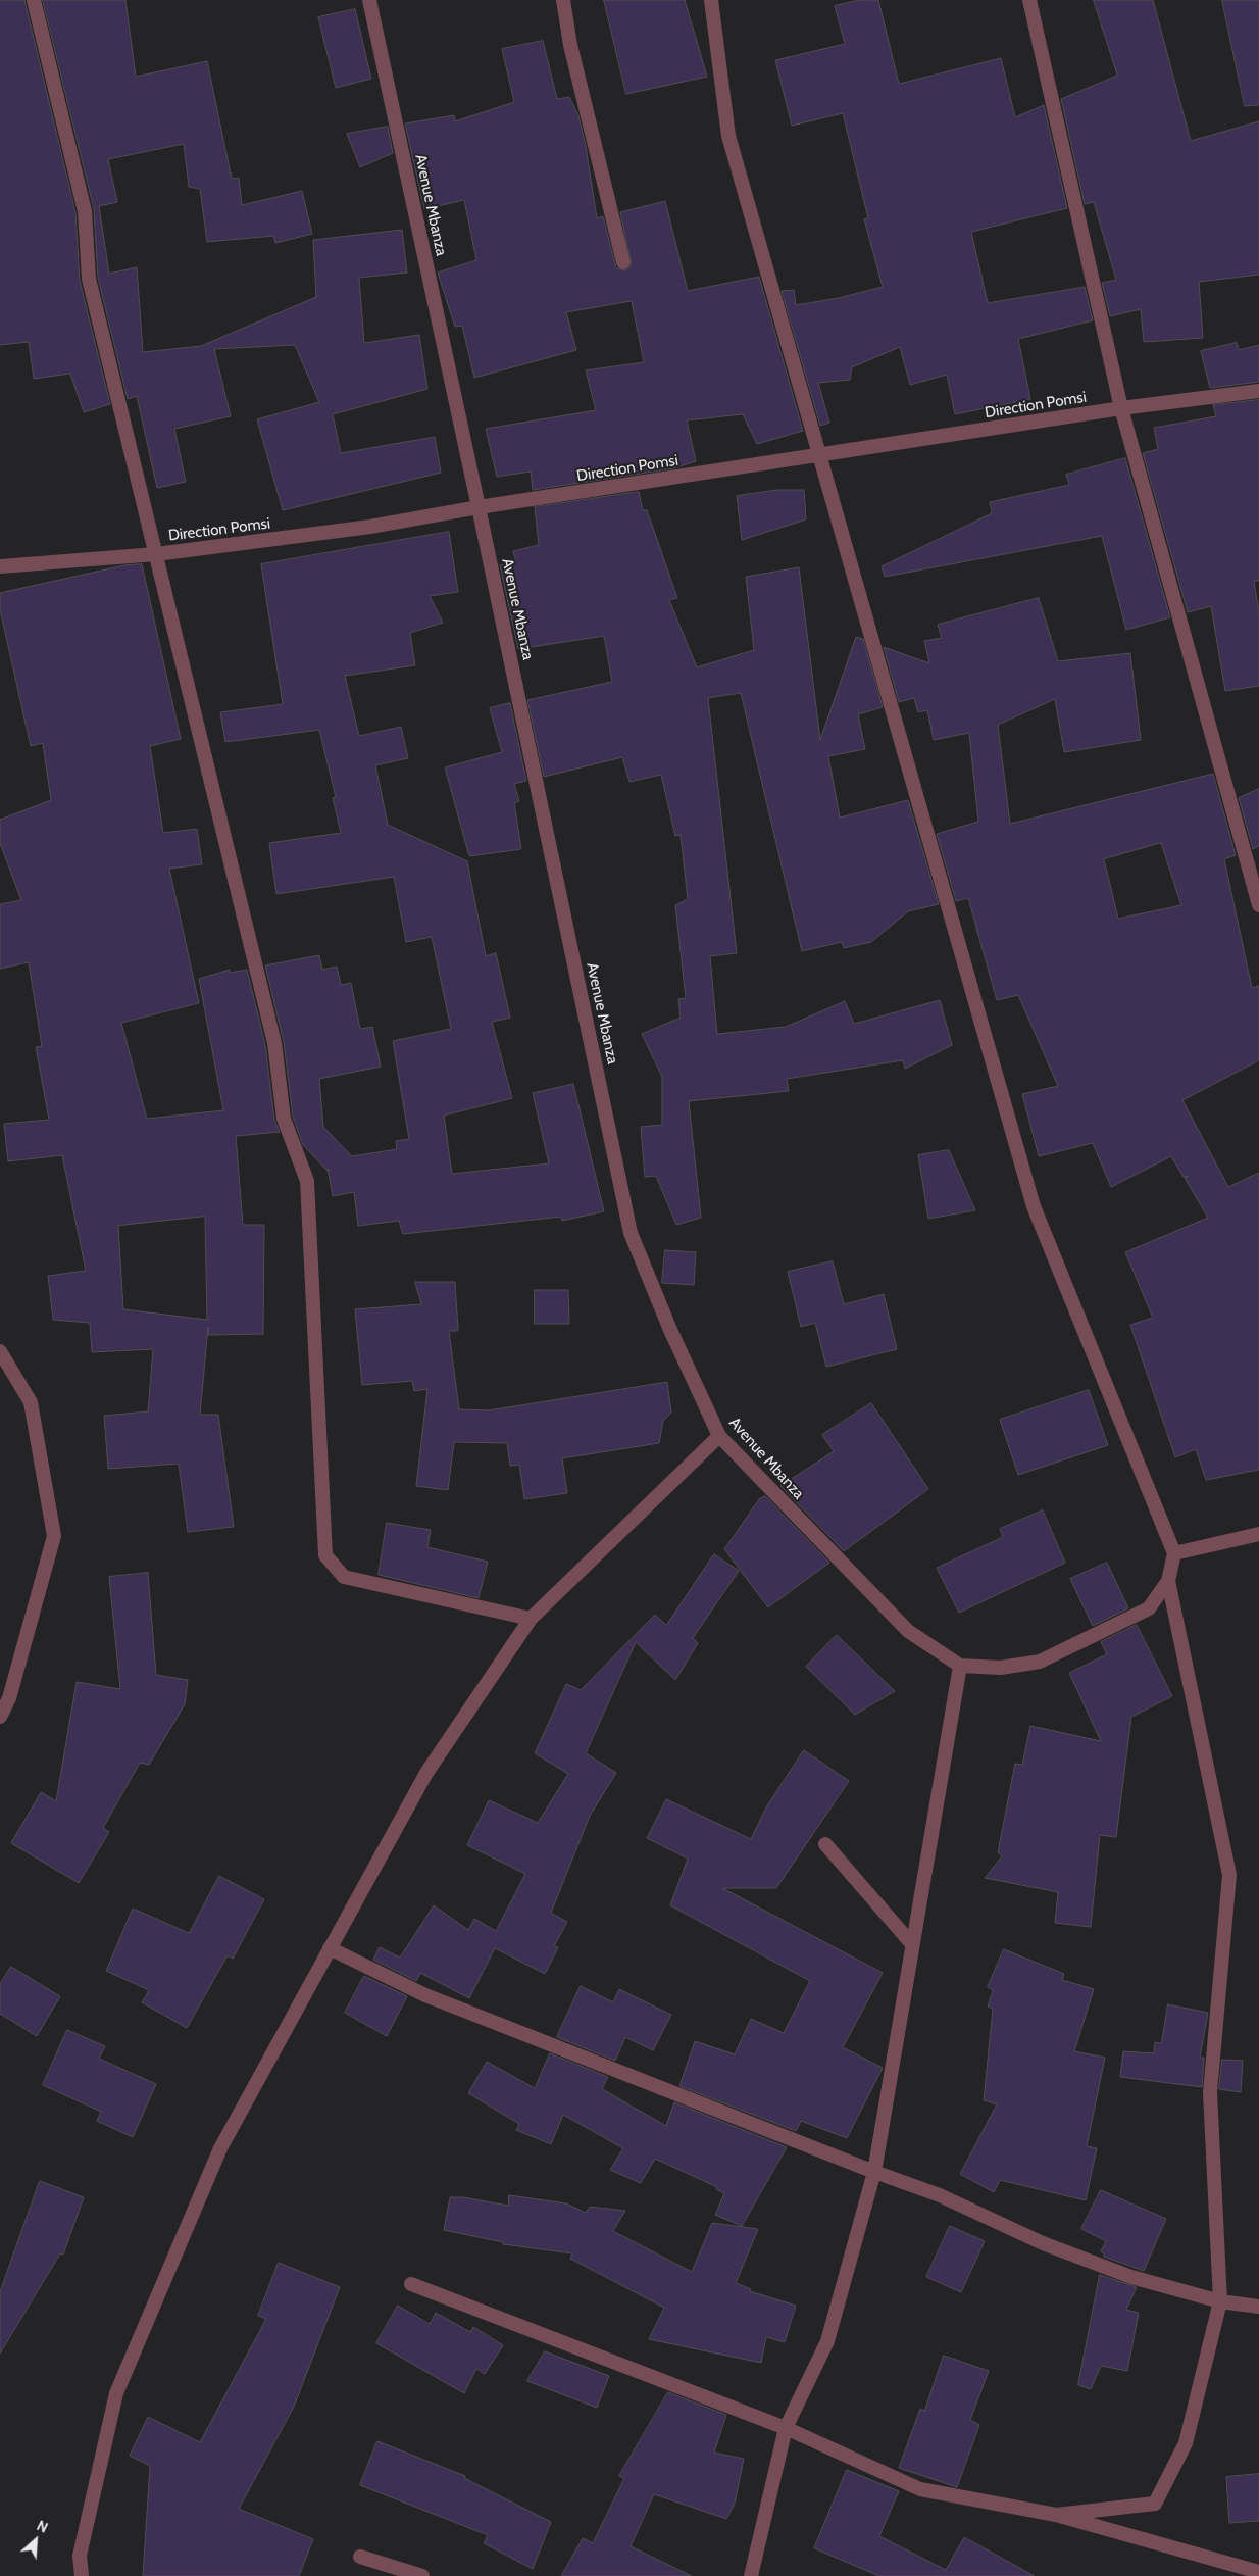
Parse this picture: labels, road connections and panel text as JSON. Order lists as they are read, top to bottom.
{
  "streets": {
    "street": ["Avenue Mbanza", "Direction Pomsi"]
  },
  "crossings": [
    ["Avenue Mbanza", "Direction Pomsi"]
  ],
  "north": "top right"
}
